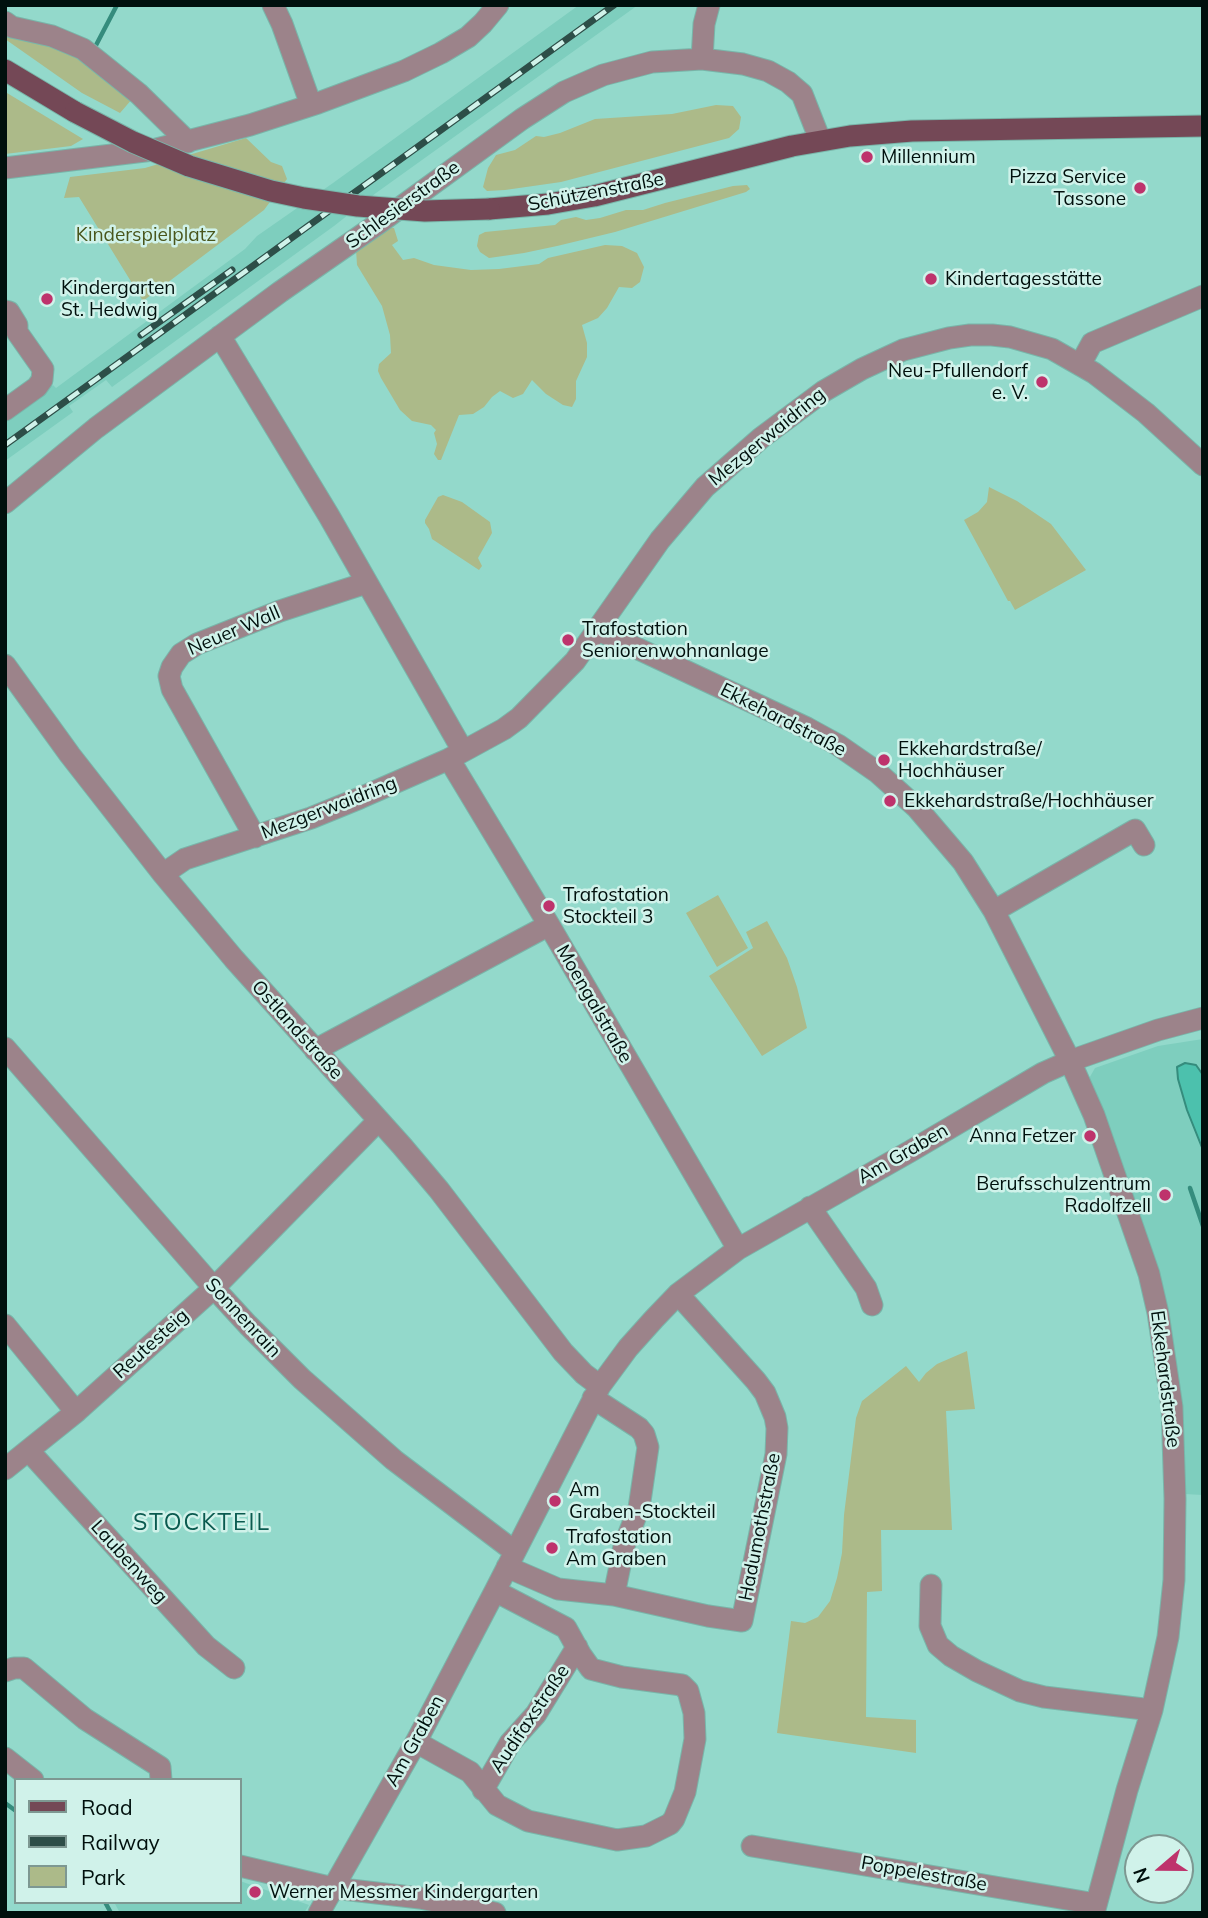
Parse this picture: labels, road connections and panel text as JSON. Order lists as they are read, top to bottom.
{
  "streets": {
    "main road": ["Schützenstraße"],
    "street": [
      "Schlesierstraße",
      "Mezgerwaidring",
      "Neuer Wall",
      "Ekkehardstraße",
      "Moengalstraße",
      "Ostlandstraße",
      "Am Graben",
      "Sonnenrain",
      "Reutesteig",
      "Hadumothstraße",
      "Laubenweg",
      "Audifaxstraße",
      "Poppelestraße"
    ]
  },
  "crossings": [
    ["Schützenstraße", "Schlesierstraße"],
    ["Mezgerwaidring", "Neuer Wall"],
    ["Mezgerwaidring", "Ekkehardstraße"],
    ["Mezgerwaidring", "Moengalstraße"],
    ["Mezgerwaidring", "Ostlandstraße"],
    ["Ekkehardstraße", "Am Graben"],
    ["Ekkehardstraße", "Poppelestraße"],
    ["Moengalstraße", "Am Graben"],
    ["Ostlandstraße", "Am Graben"],
    ["Ostlandstraße", "Reutesteig"],
    ["Am Graben", "Sonnenrain"],
    ["Am Graben", "Hadumothstraße"],
    ["Am Graben", "Audifaxstraße"],
    ["Sonnenrain", "Reutesteig"],
    ["Reutesteig", "Laubenweg"]
  ],
  "districts": ["STOCKTEIL"],
  "parks": ["Kinderspielplatz"],
  "places": [
    "Millennium",
    "Pizza Service Tassone",
    "Kindertagesstätte",
    "Kindergarten St. Hedwig",
    "Neu-Pfullendorf e. V.",
    "Trafostation Seniorenwohnanlage",
    "Ekkehardstraße/ Hochhäuser",
    "Ekkehardstraße/Hochhäuser",
    "Trafostation Stockteil 3",
    "Anna Fetzer",
    "Berufsschulzentrum Radolfzell",
    "Am Graben-Stockteil",
    "Trafostation Am Graben",
    "Werner Messmer Kindergarten"
  ],
  "legend": ["Road", "Railway", "Park"],
  "north": "left"
}
